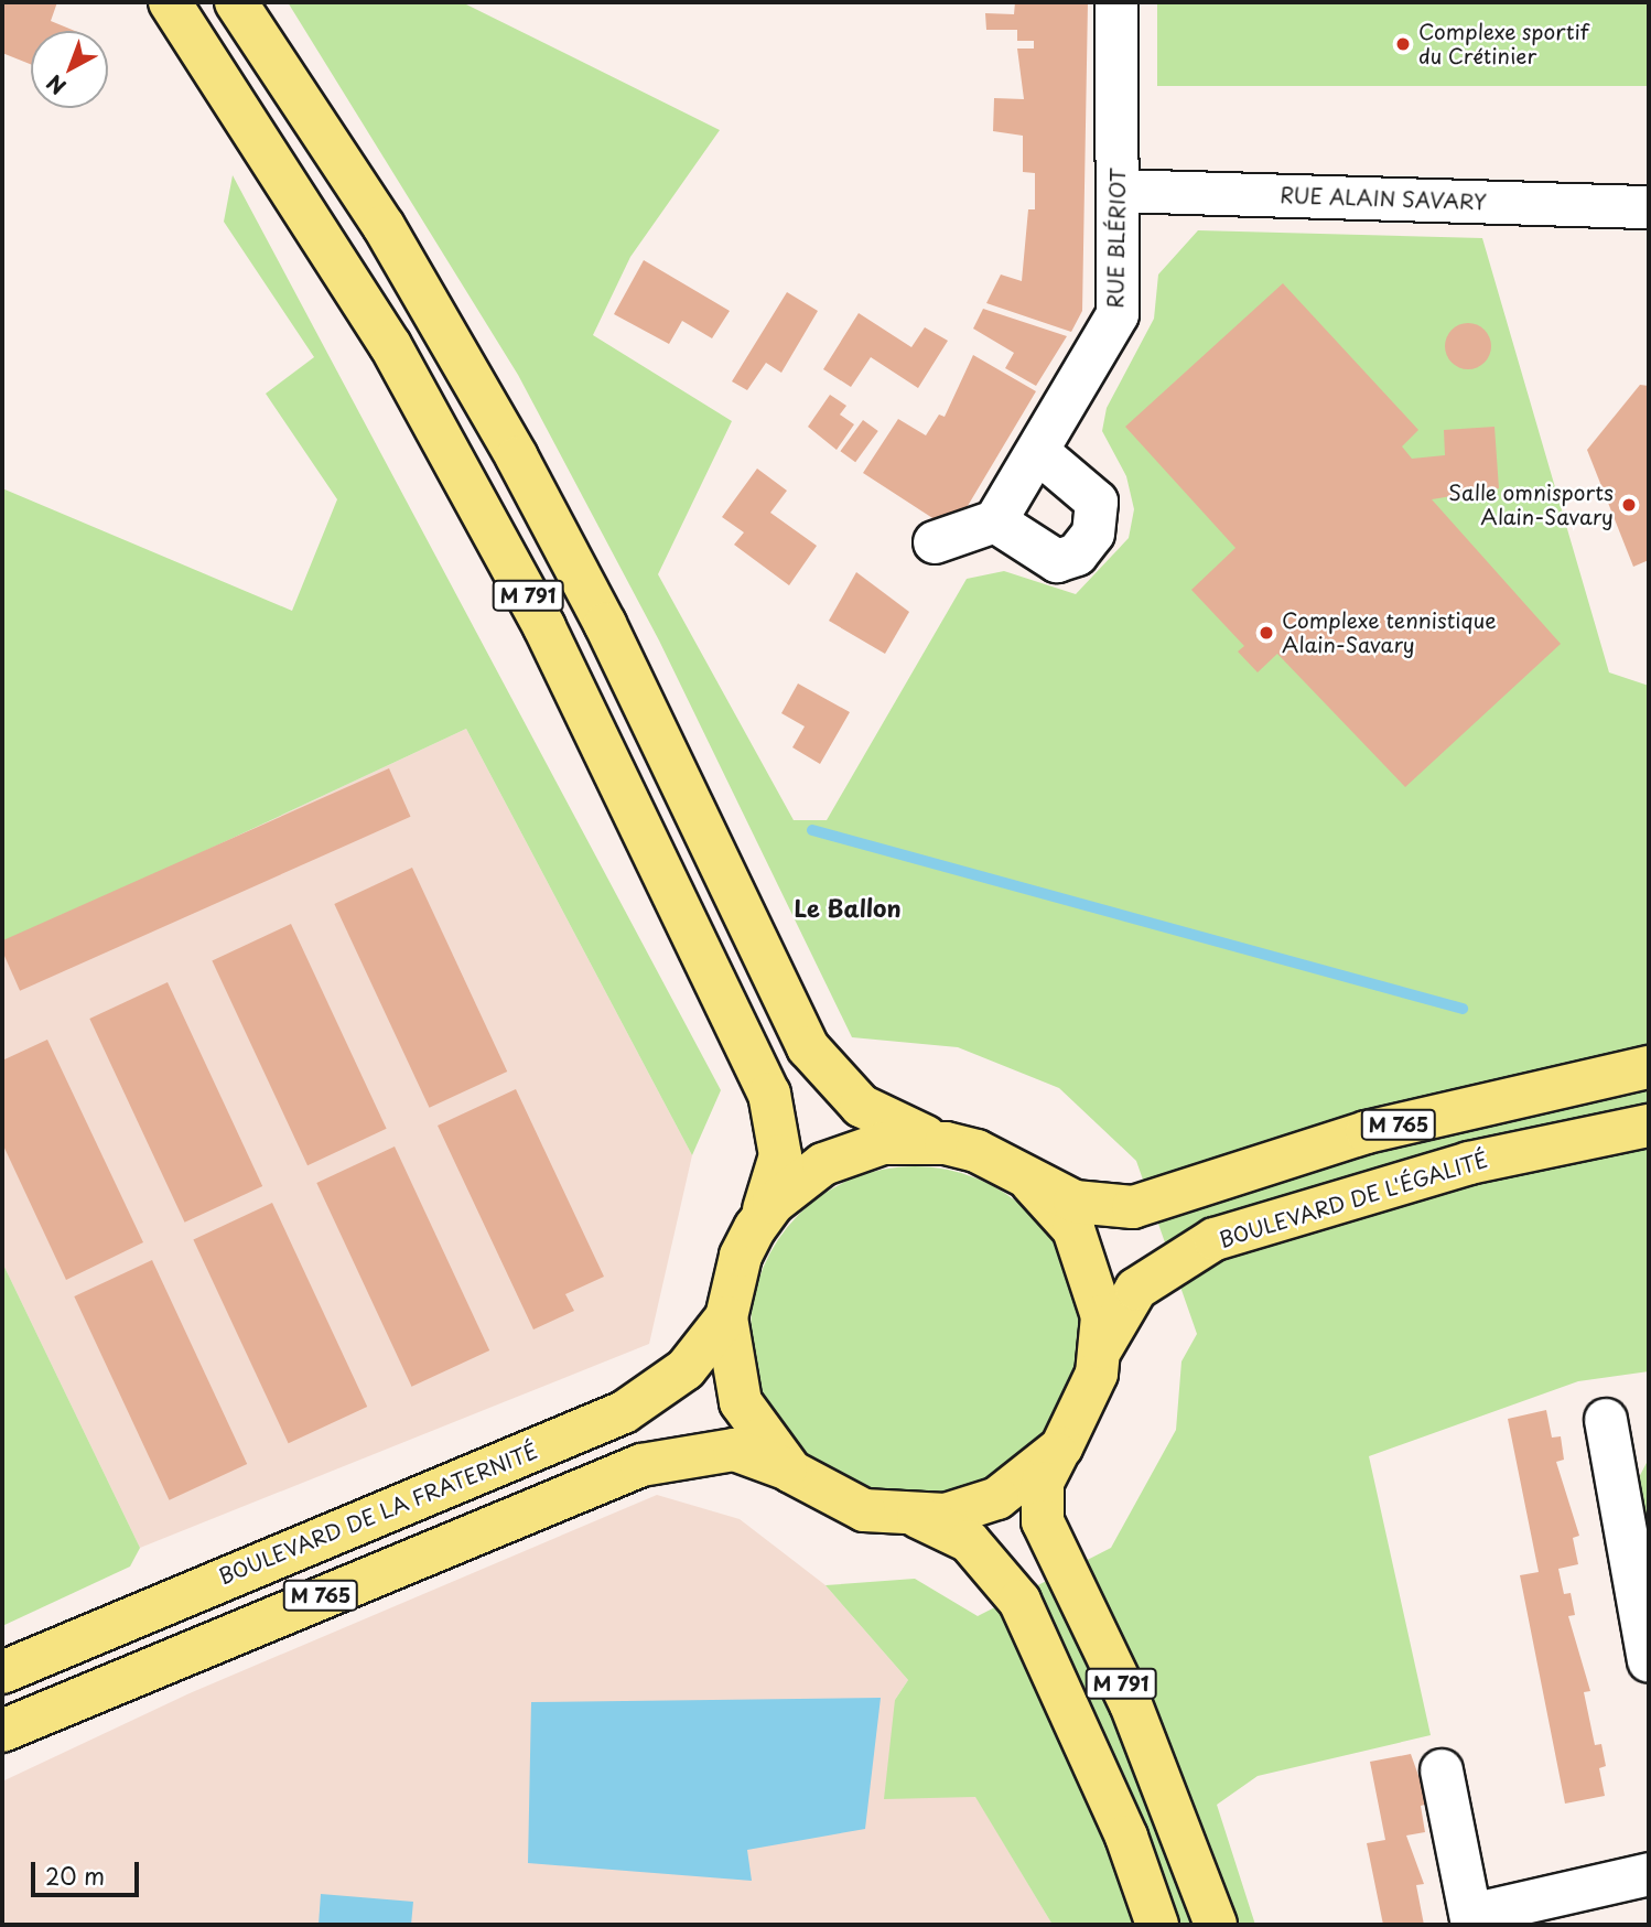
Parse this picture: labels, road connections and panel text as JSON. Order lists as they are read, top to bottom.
{
  "streets": {
    "main road": [
      "M 791",
      "M 765",
      "BOULEVARD DE L'ÉGALITÉ",
      "BOULEVARD DE LA FRATERNITÉ"
    ],
    "street": ["RUE ALAIN SAVARY", "RUE BLÉRIOT"]
  },
  "crossings": [
    ["RUE ALAIN SAVARY", "RUE BLÉRIOT"],
    ["M 791", "BOULEVARD DE L'ÉGALITÉ"],
    ["M 765", "BOULEVARD DE L'ÉGALITÉ"],
    ["BOULEVARD DE L'ÉGALITÉ", "BOULEVARD DE LA FRATERNITÉ"]
  ],
  "districts": ["Le Ballon"],
  "places": ["Complexe sportif du Crétinier", "Salle omnisports Alain-Savary", "Complexe tennistique Alain-Savary"],
  "scale_bar": "20 m",
  "north": "bottom left"
}
